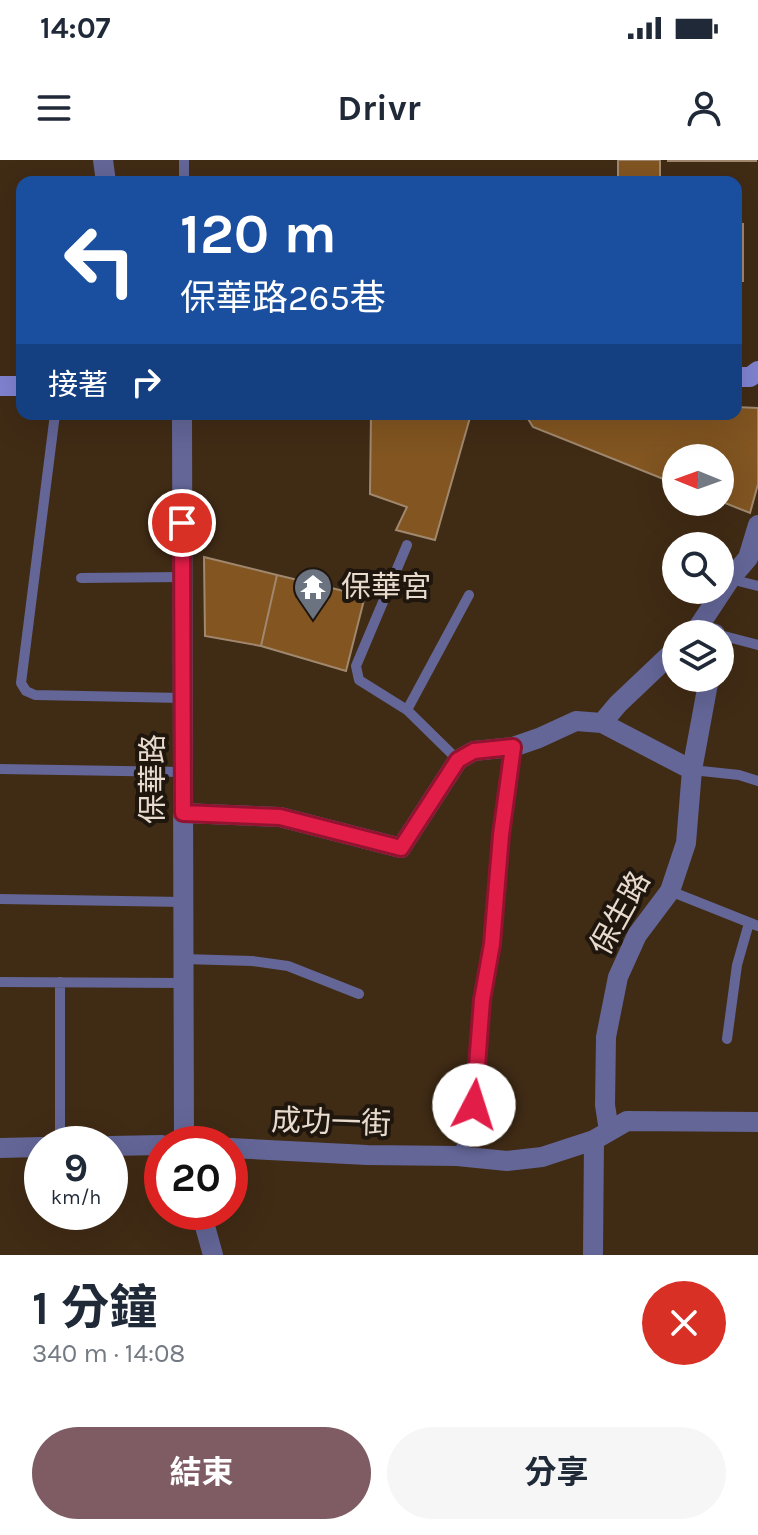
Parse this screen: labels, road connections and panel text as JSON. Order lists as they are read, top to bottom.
{
  "streets": {
    "street": ["保華路", "保生路", "成功一街"]
  },
  "crossings": [
    ["保生路", "成功一街"]
  ],
  "places": {
    "temple": ["保華宮"]
  },
  "north": "left",
  "page": {
    "status": "14:07",
    "header": "Drivr",
    "turn": ["120 m", "保華路265巷"],
    "then": "接著",
    "speed": "9 km/h",
    "limit": "20",
    "heading": ["1 分鐘", "340 m · 14:08"],
    "buttons": ["結束", "分享"]
  }
}
